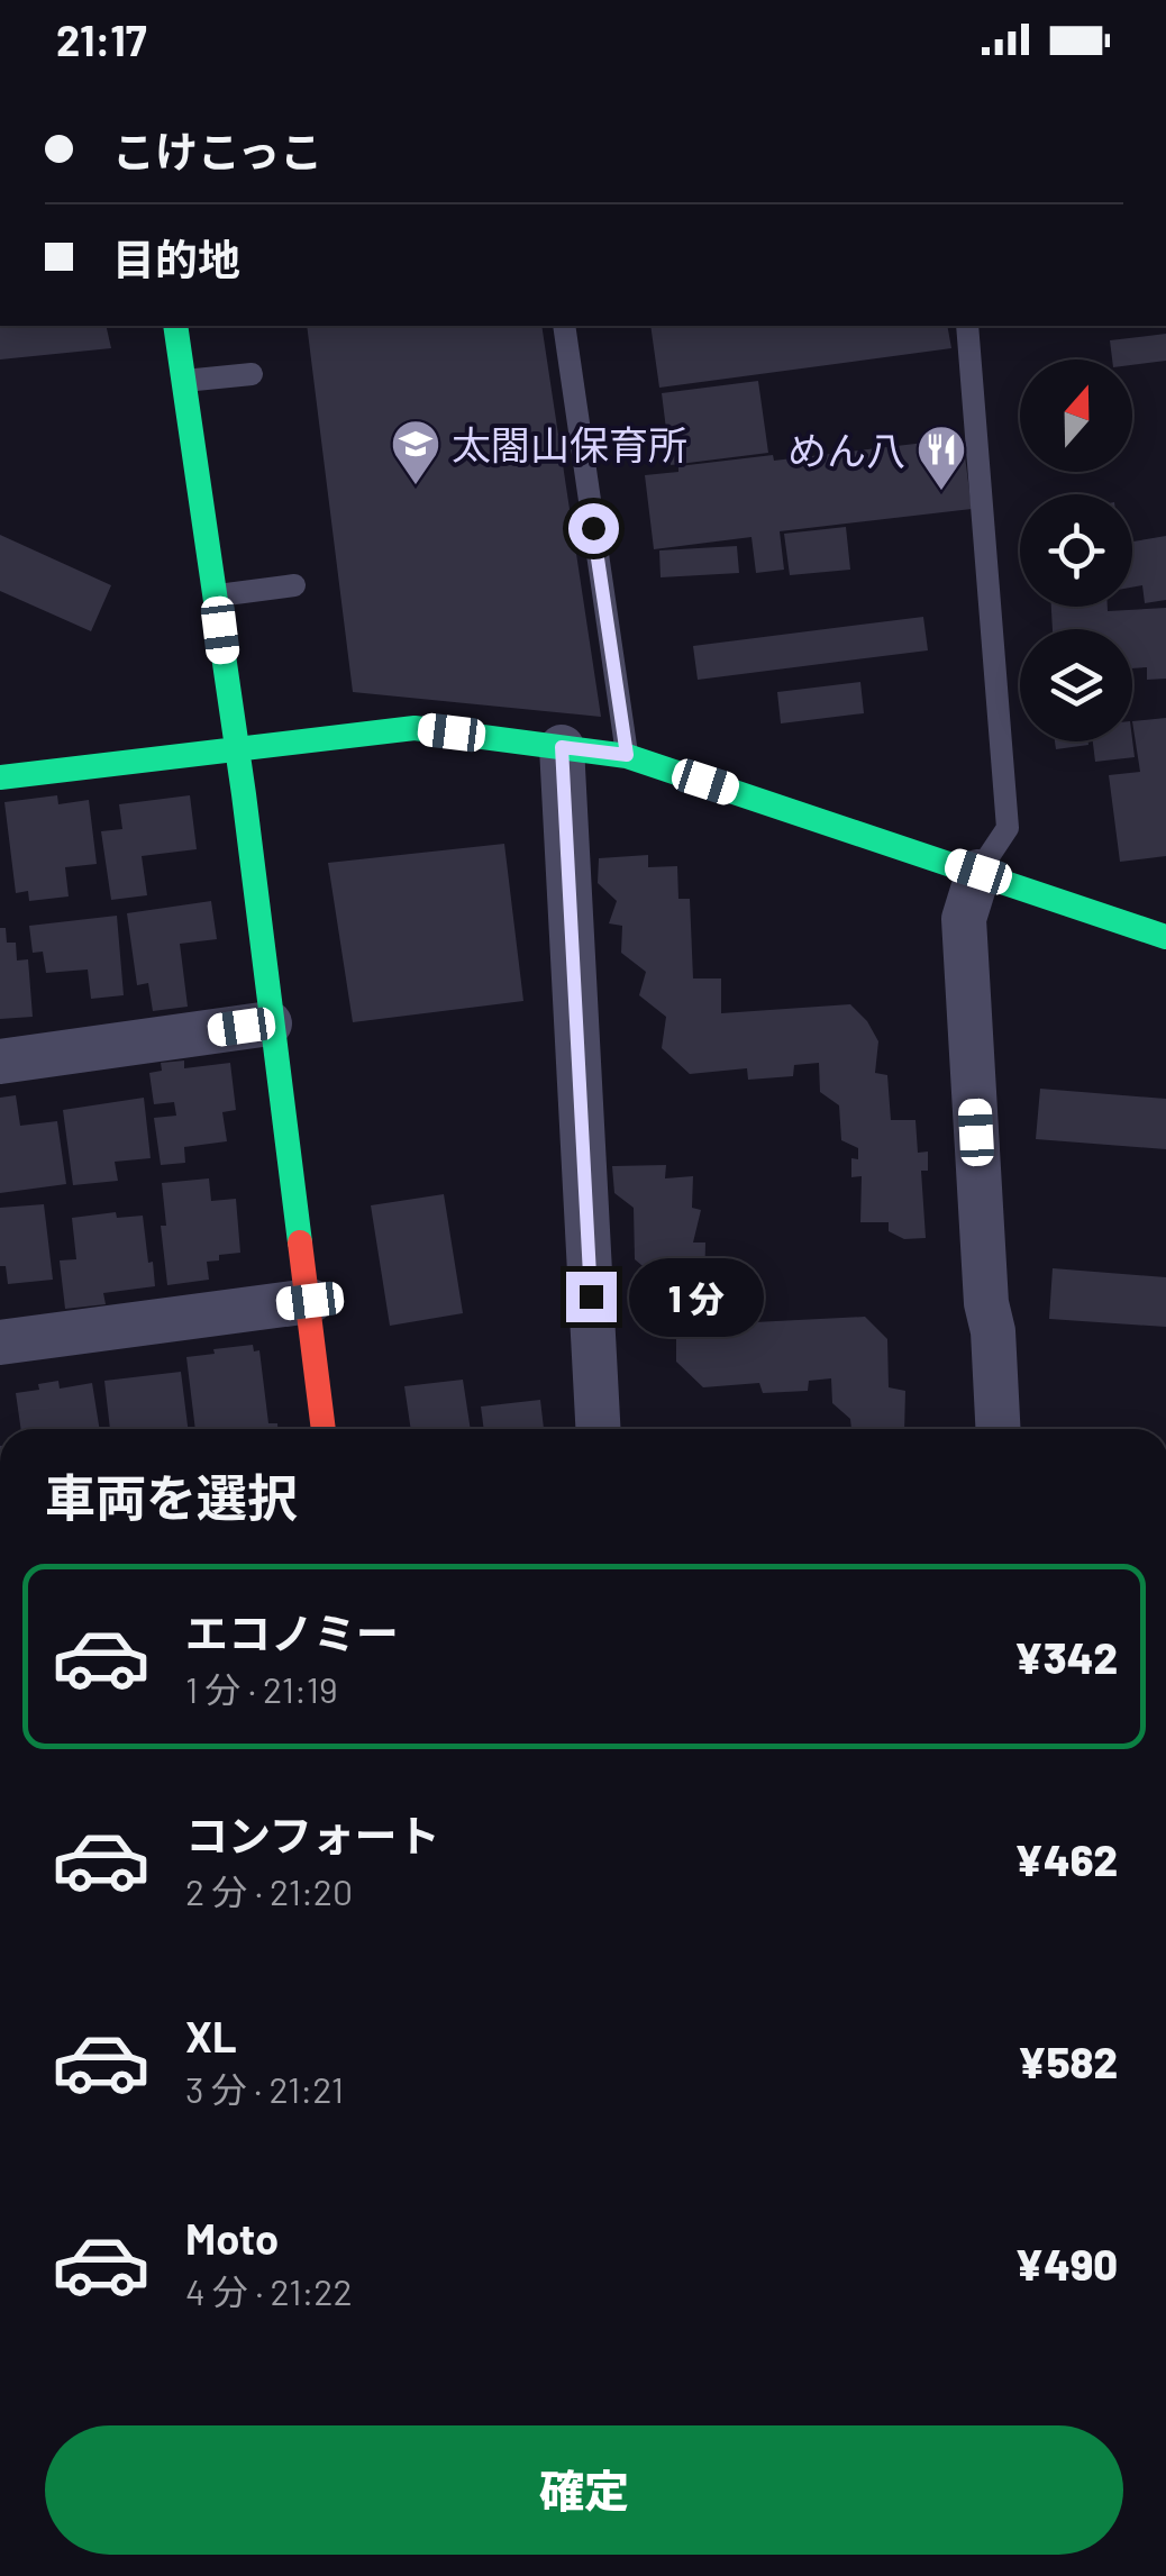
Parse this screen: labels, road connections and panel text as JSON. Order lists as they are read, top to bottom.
{
  "places": {
    "school or university": ["太閤山保育所"],
    "restaurant": ["めん八"]
  },
  "north": "top",
  "page": {
    "status": "21:17",
    "banner": ["こけこっこ", "目的地"],
    "bubble": "1 分",
    "heading": "車両を選択",
    "list": [
      {
        "name": "エコノミー",
        "note": "1 分 · 21:19",
        "value": "¥342"
      },
      {
        "name": "コンフォート",
        "note": "2 分 · 21:20",
        "value": "¥462"
      },
      {
        "name": "XL",
        "note": "3 分 · 21:21",
        "value": "¥582"
      },
      {
        "name": "Moto",
        "note": "4 分 · 21:22",
        "value": "¥490"
      }
    ],
    "buttons": "確定"
  }
}
